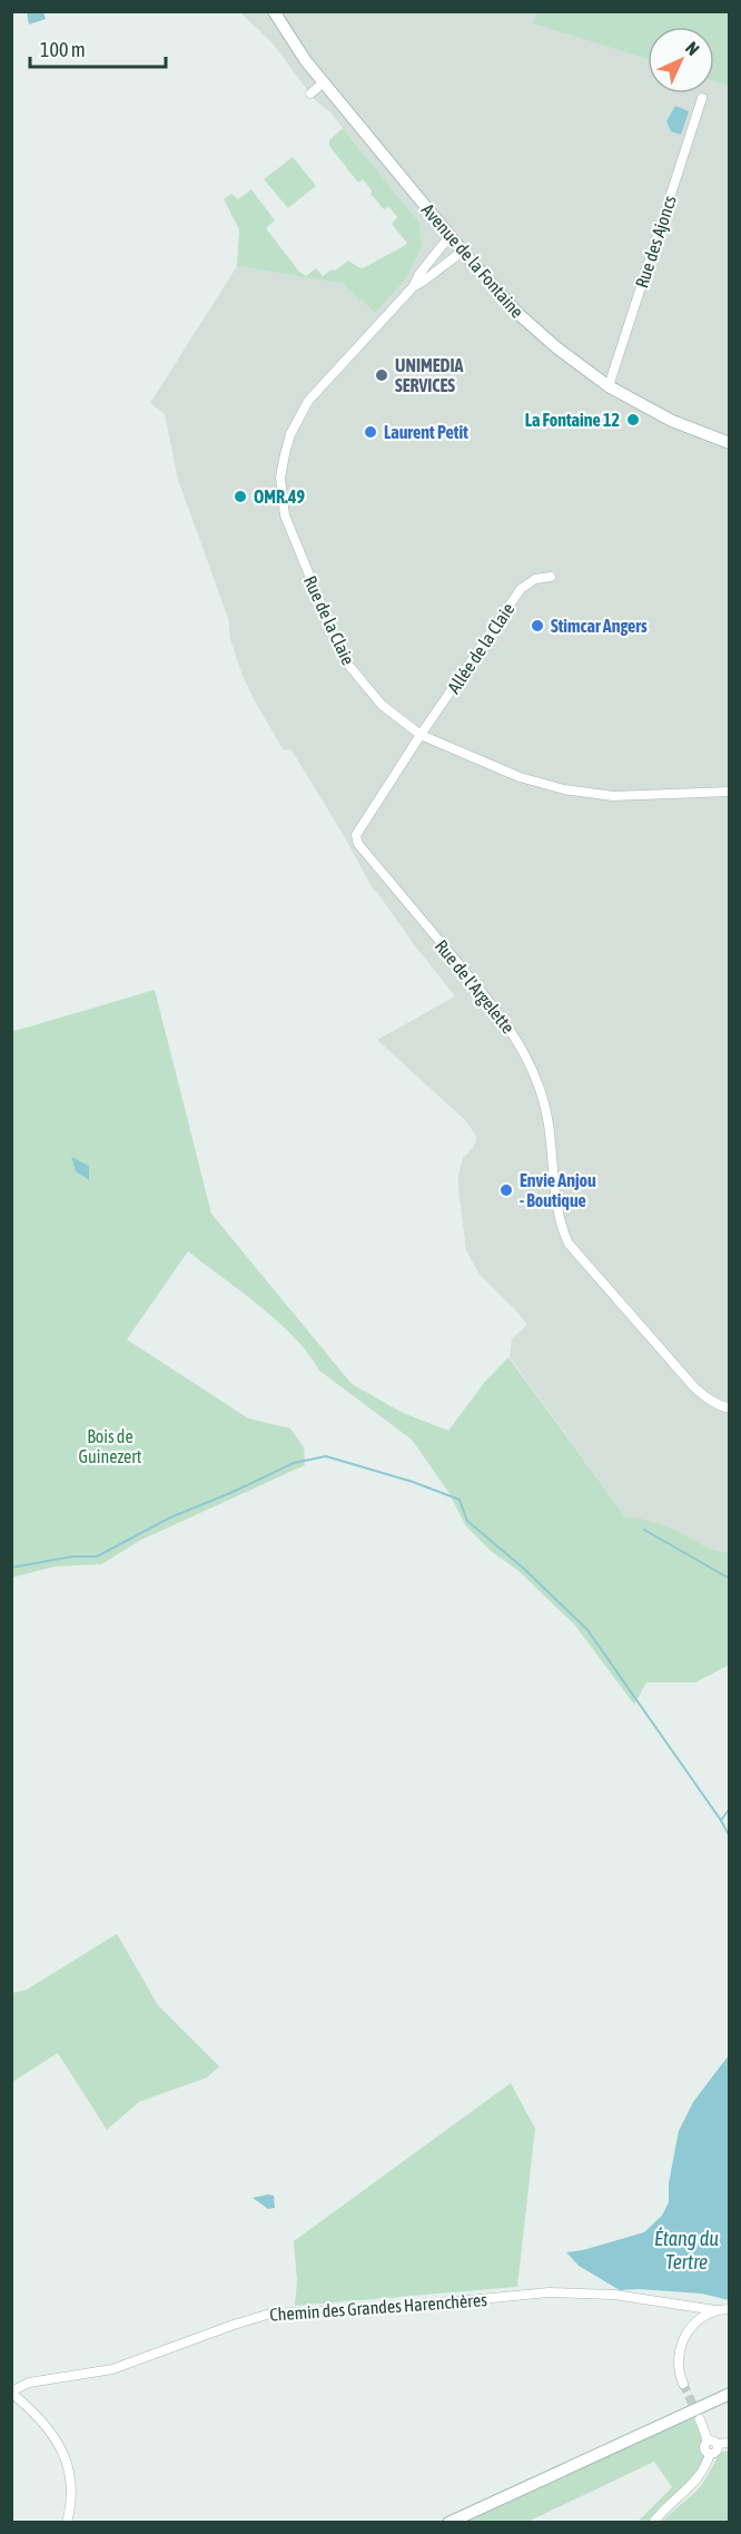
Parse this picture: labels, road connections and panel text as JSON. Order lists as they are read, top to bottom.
{
  "streets": {
    "street": [
      "Rue des Ajoncs",
      "Avenue de la Fontaine",
      "Rue de la Claie",
      "Allée de la Claie",
      "Rue de l'Argelette",
      "Chemin des Grandes Harenchères"
    ]
  },
  "crossings": [
    ["Rue des Ajoncs", "Avenue de la Fontaine"],
    ["Avenue de la Fontaine", "Rue de la Claie"],
    ["Rue de la Claie", "Allée de la Claie"],
    ["Rue de la Claie", "Rue de l'Argelette"],
    ["Allée de la Claie", "Rue de l'Argelette"]
  ],
  "water": ["Étang du Tertre"],
  "parks": ["Bois de Guinezert"],
  "places": [
    "UNIMEDIA SERVICES",
    "La Fontaine 12",
    "Laurent Petit",
    "OMR.49",
    "Stimcar Angers",
    "Envie Anjou - Boutique"
  ],
  "scale_bar": "100 m",
  "north": "top right"
}
